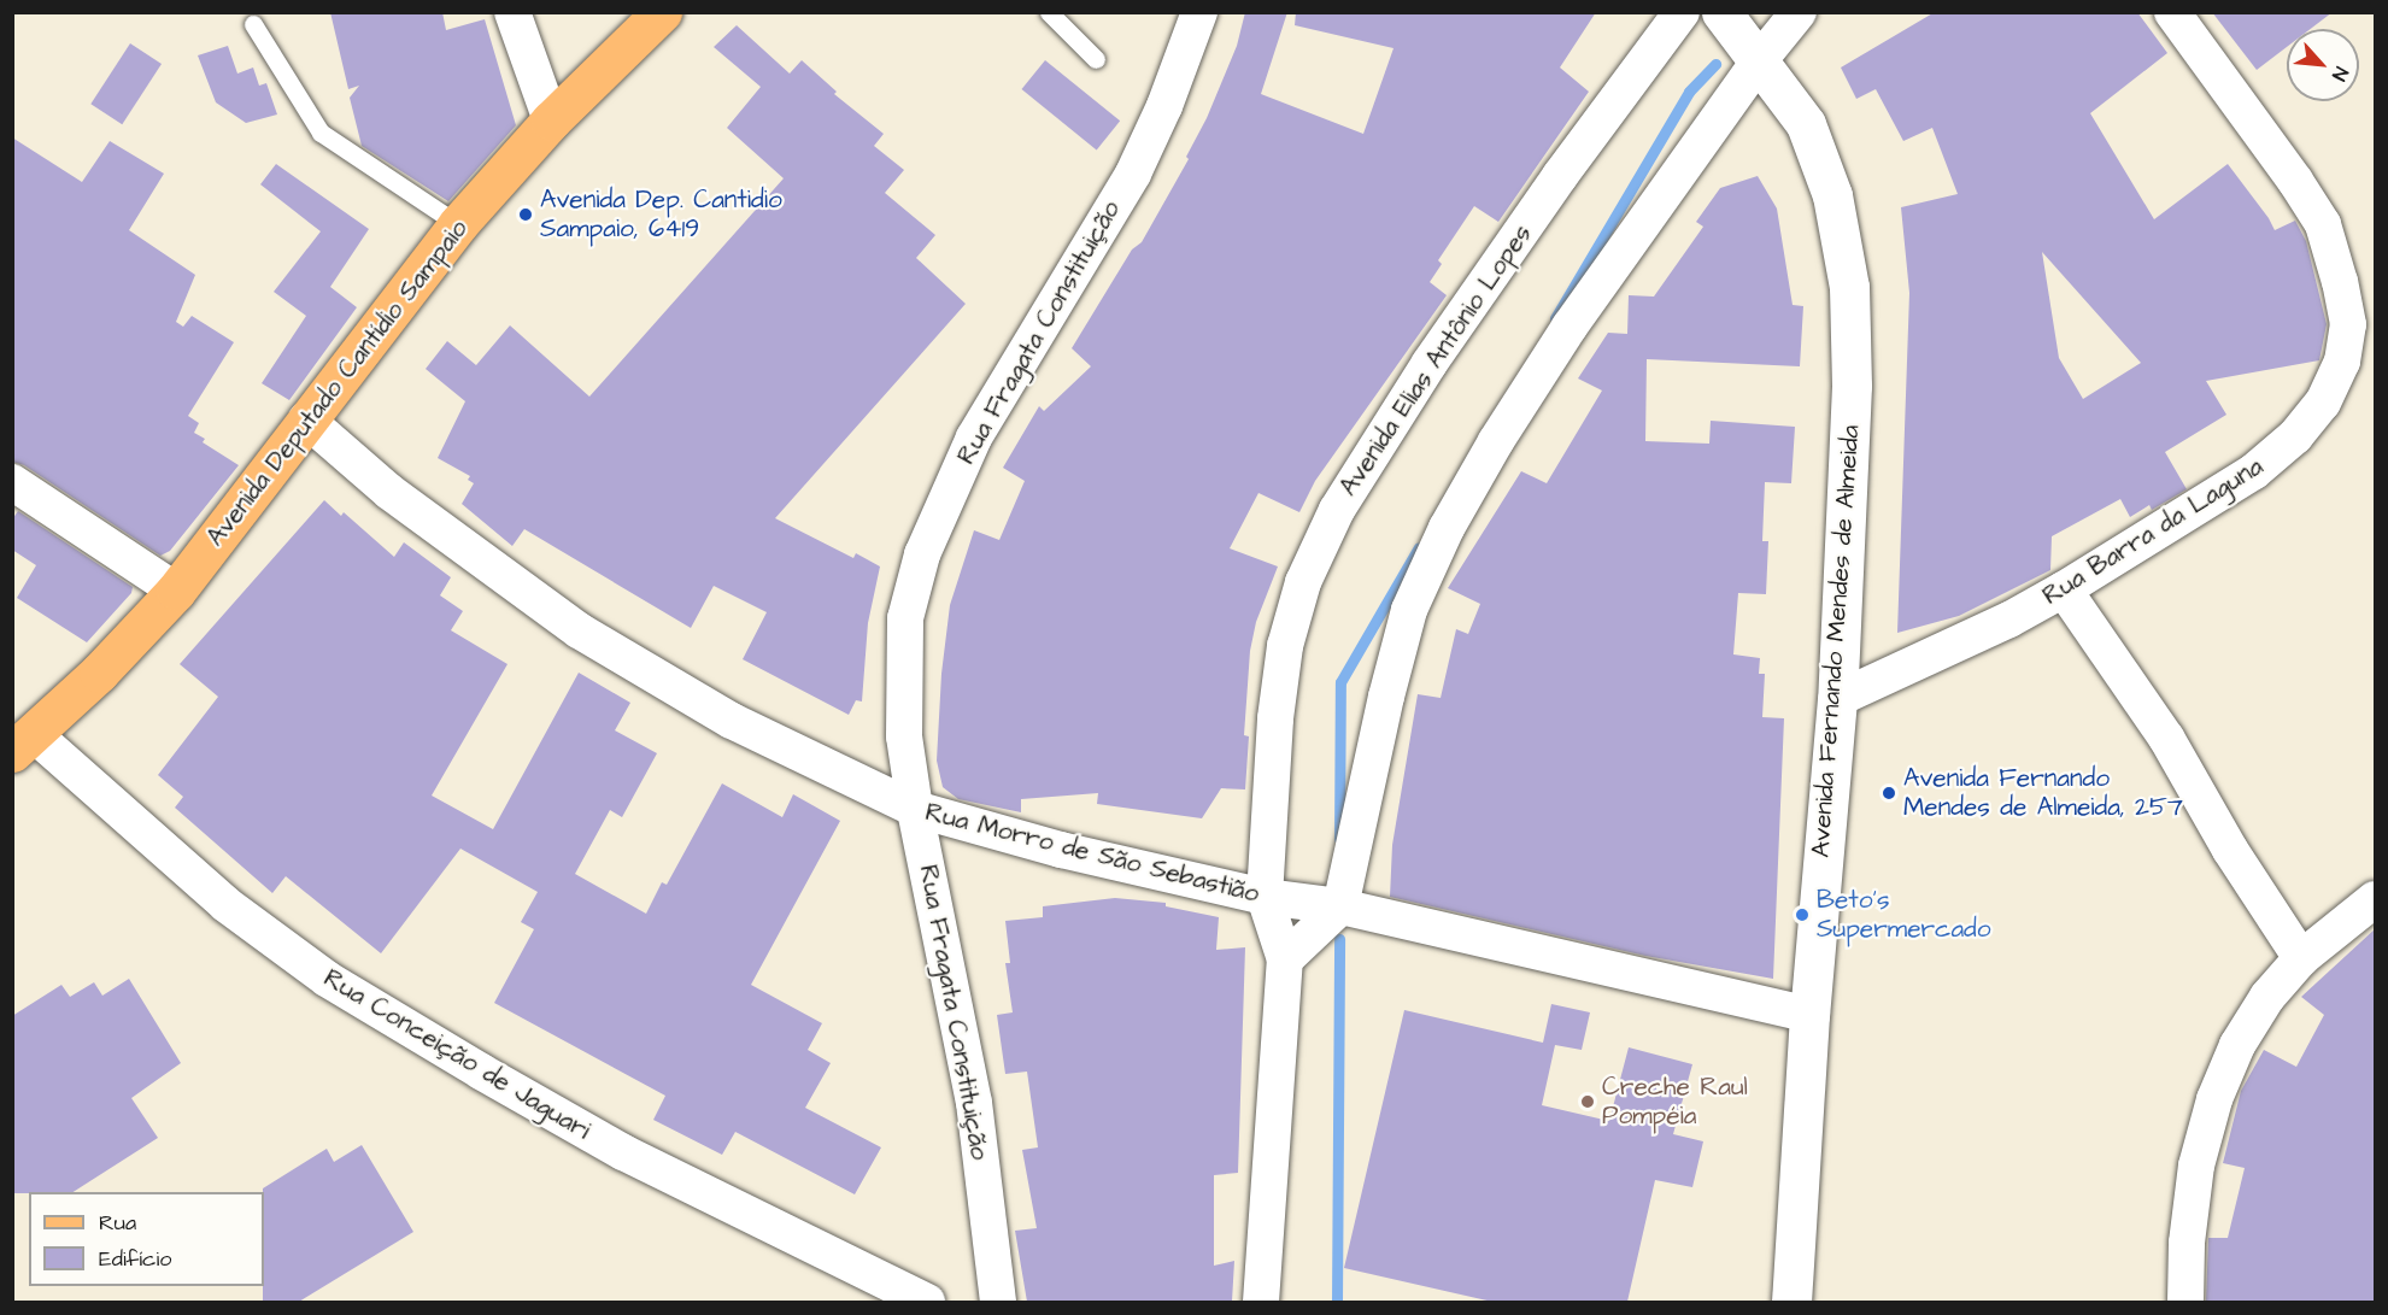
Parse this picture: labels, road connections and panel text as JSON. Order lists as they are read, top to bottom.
{
  "streets": {
    "main road": ["Avenida Deputado Cantídio Sampaio"],
    "street": [
      "Rua Fragata Constituição",
      "Avenida Elias Antônio Lopes",
      "Rua Barra da Laguna",
      "Avenida Fernando Mendes de Almeida",
      "Rua Morro de São Sebastião",
      "Rua Conceição de Jaguari"
    ]
  },
  "crossings": [
    ["Rua Fragata Constituição", "Rua Morro de São Sebastião"],
    ["Avenida Elias Antônio Lopes", "Rua Morro de São Sebastião"],
    ["Avenida Deputado Cantídio Sampaio", "Rua Morro de São Sebastião"],
    ["Avenida Deputado Cantídio Sampaio", "Rua Conceição de Jaguari"],
    ["Rua Barra da Laguna", "Avenida Fernando Mendes de Almeida"],
    ["Avenida Fernando Mendes de Almeida", "Rua Morro de São Sebastião"]
  ],
  "places": [
    "Avenida Dep. Cantidio Sampaio, 6419",
    "Avenida Fernando Mendes de Almeida, 257",
    "Beto's Supermercado",
    "Creche Raul Pompéia"
  ],
  "legend": ["Rua", "Edifício"],
  "north": "bottom right"
}
